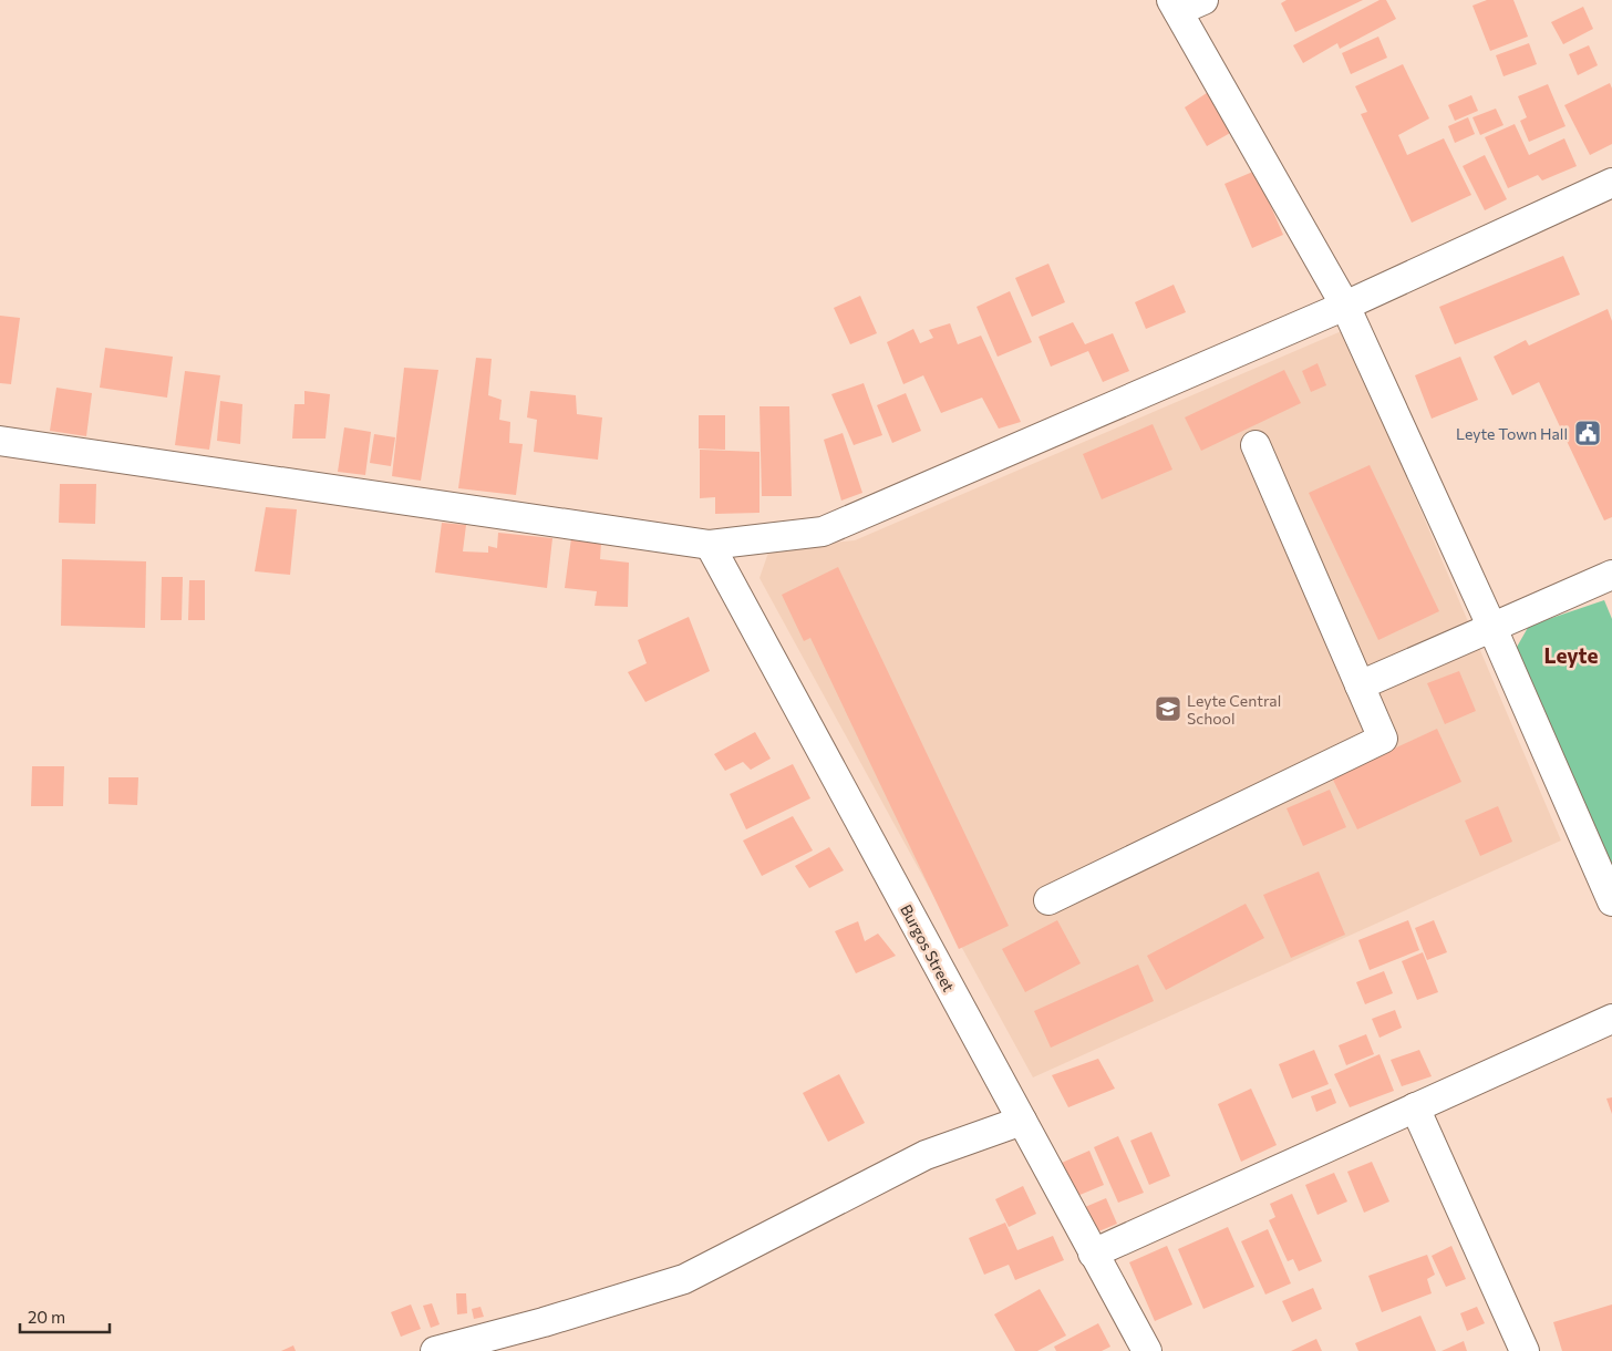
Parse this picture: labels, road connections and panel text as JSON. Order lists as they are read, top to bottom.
{
  "streets": {
    "street": ["Burgos Street"]
  },
  "districts": ["Leyte"],
  "places": {
    "public building": ["Leyte Town Hall"],
    "school or university": ["Leyte Central School"]
  },
  "scale_bar": "20 m"
}
